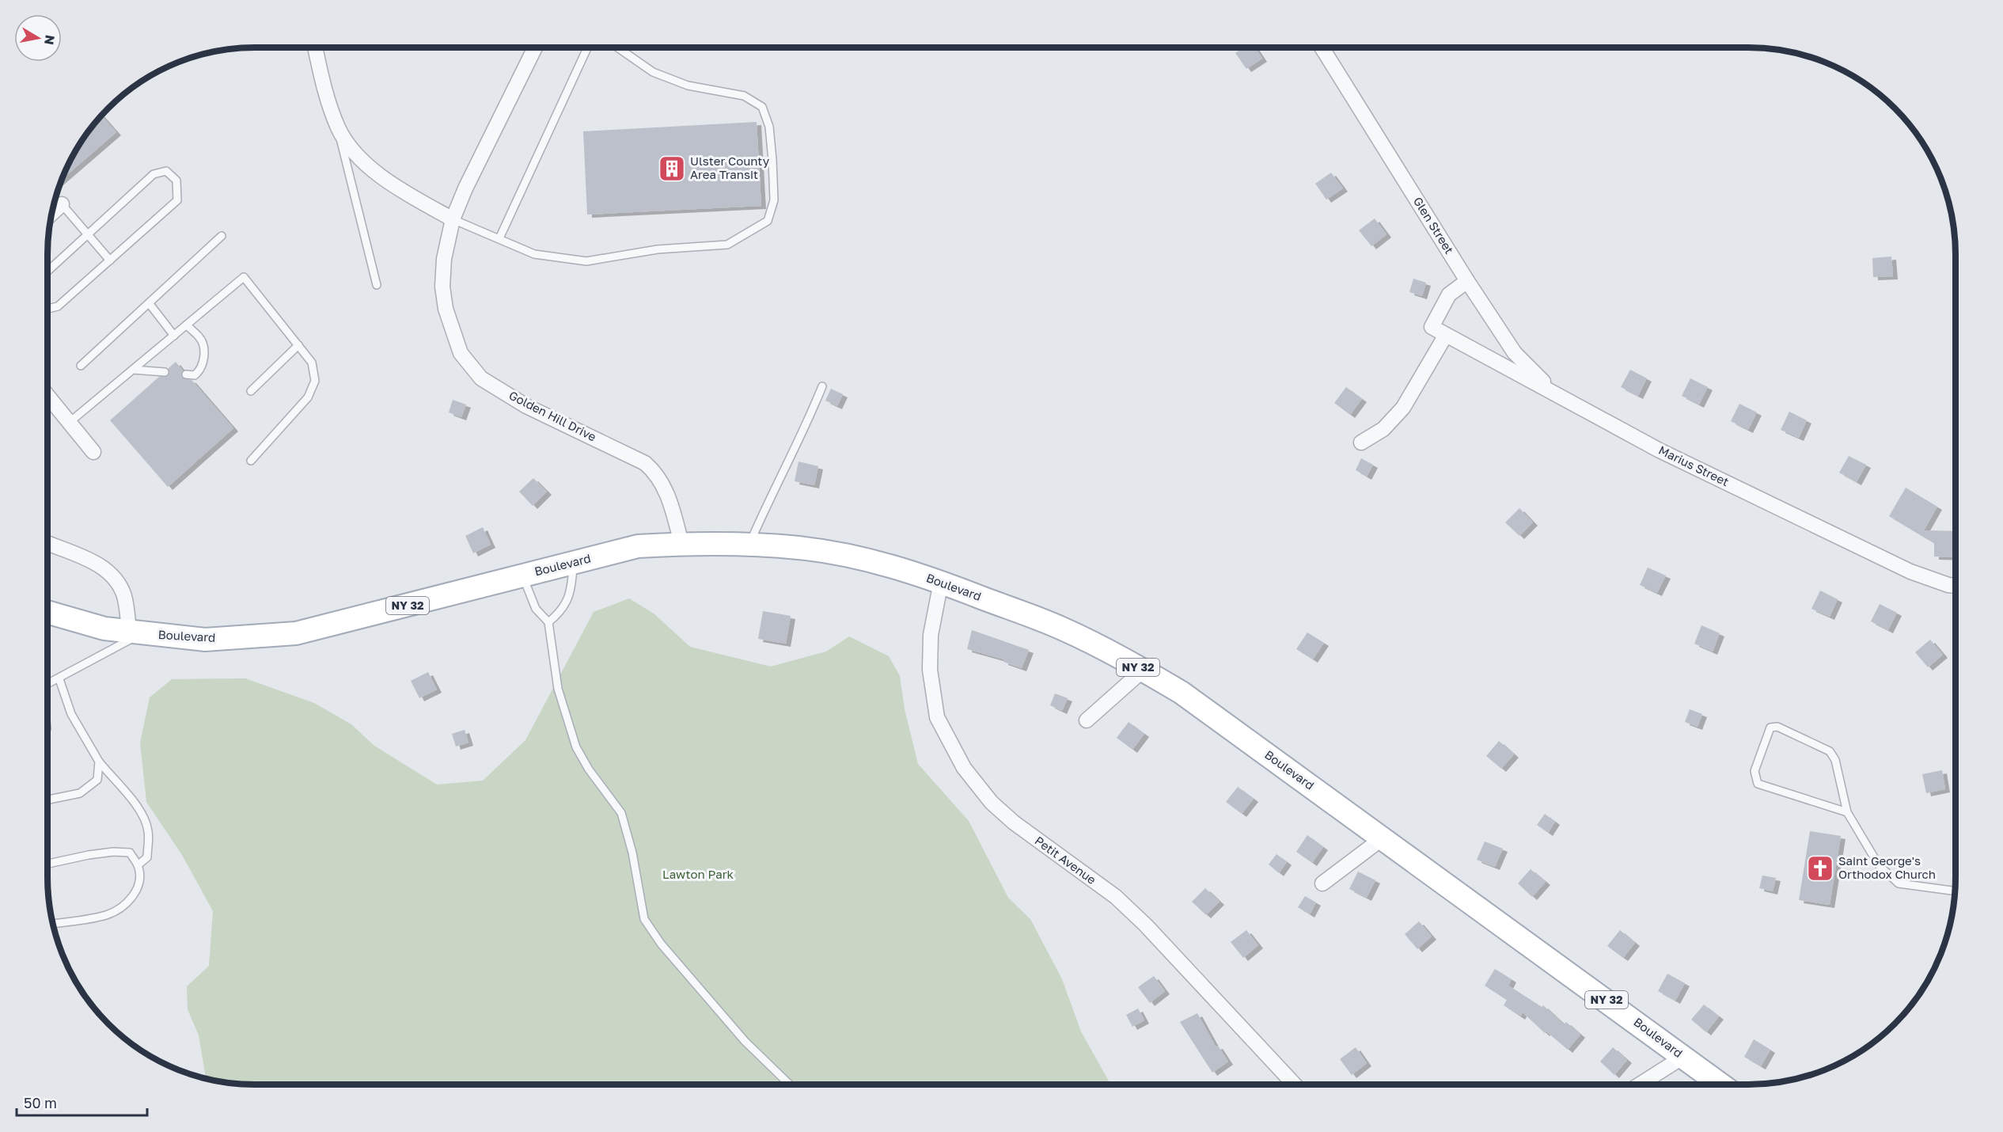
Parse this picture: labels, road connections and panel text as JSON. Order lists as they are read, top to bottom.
{
  "streets": {
    "main road": ["Boulevard", "NY 32"],
    "street": [
      "Glen Street",
      "Golden Hill Drive",
      "Marius Street",
      "Petit Avenue"
    ]
  },
  "crossings": [
    ["Glen Street", "Marius Street"],
    ["Golden Hill Drive", "Boulevard"],
    ["Boulevard", "Petit Avenue"]
  ],
  "parks": ["Lawton Park"],
  "places": {
    "building": ["Ulster County Area Transit"],
    "church": ["Saint George's Orthodox Church"]
  },
  "scale_bar": "50 m",
  "north": "right"
}
